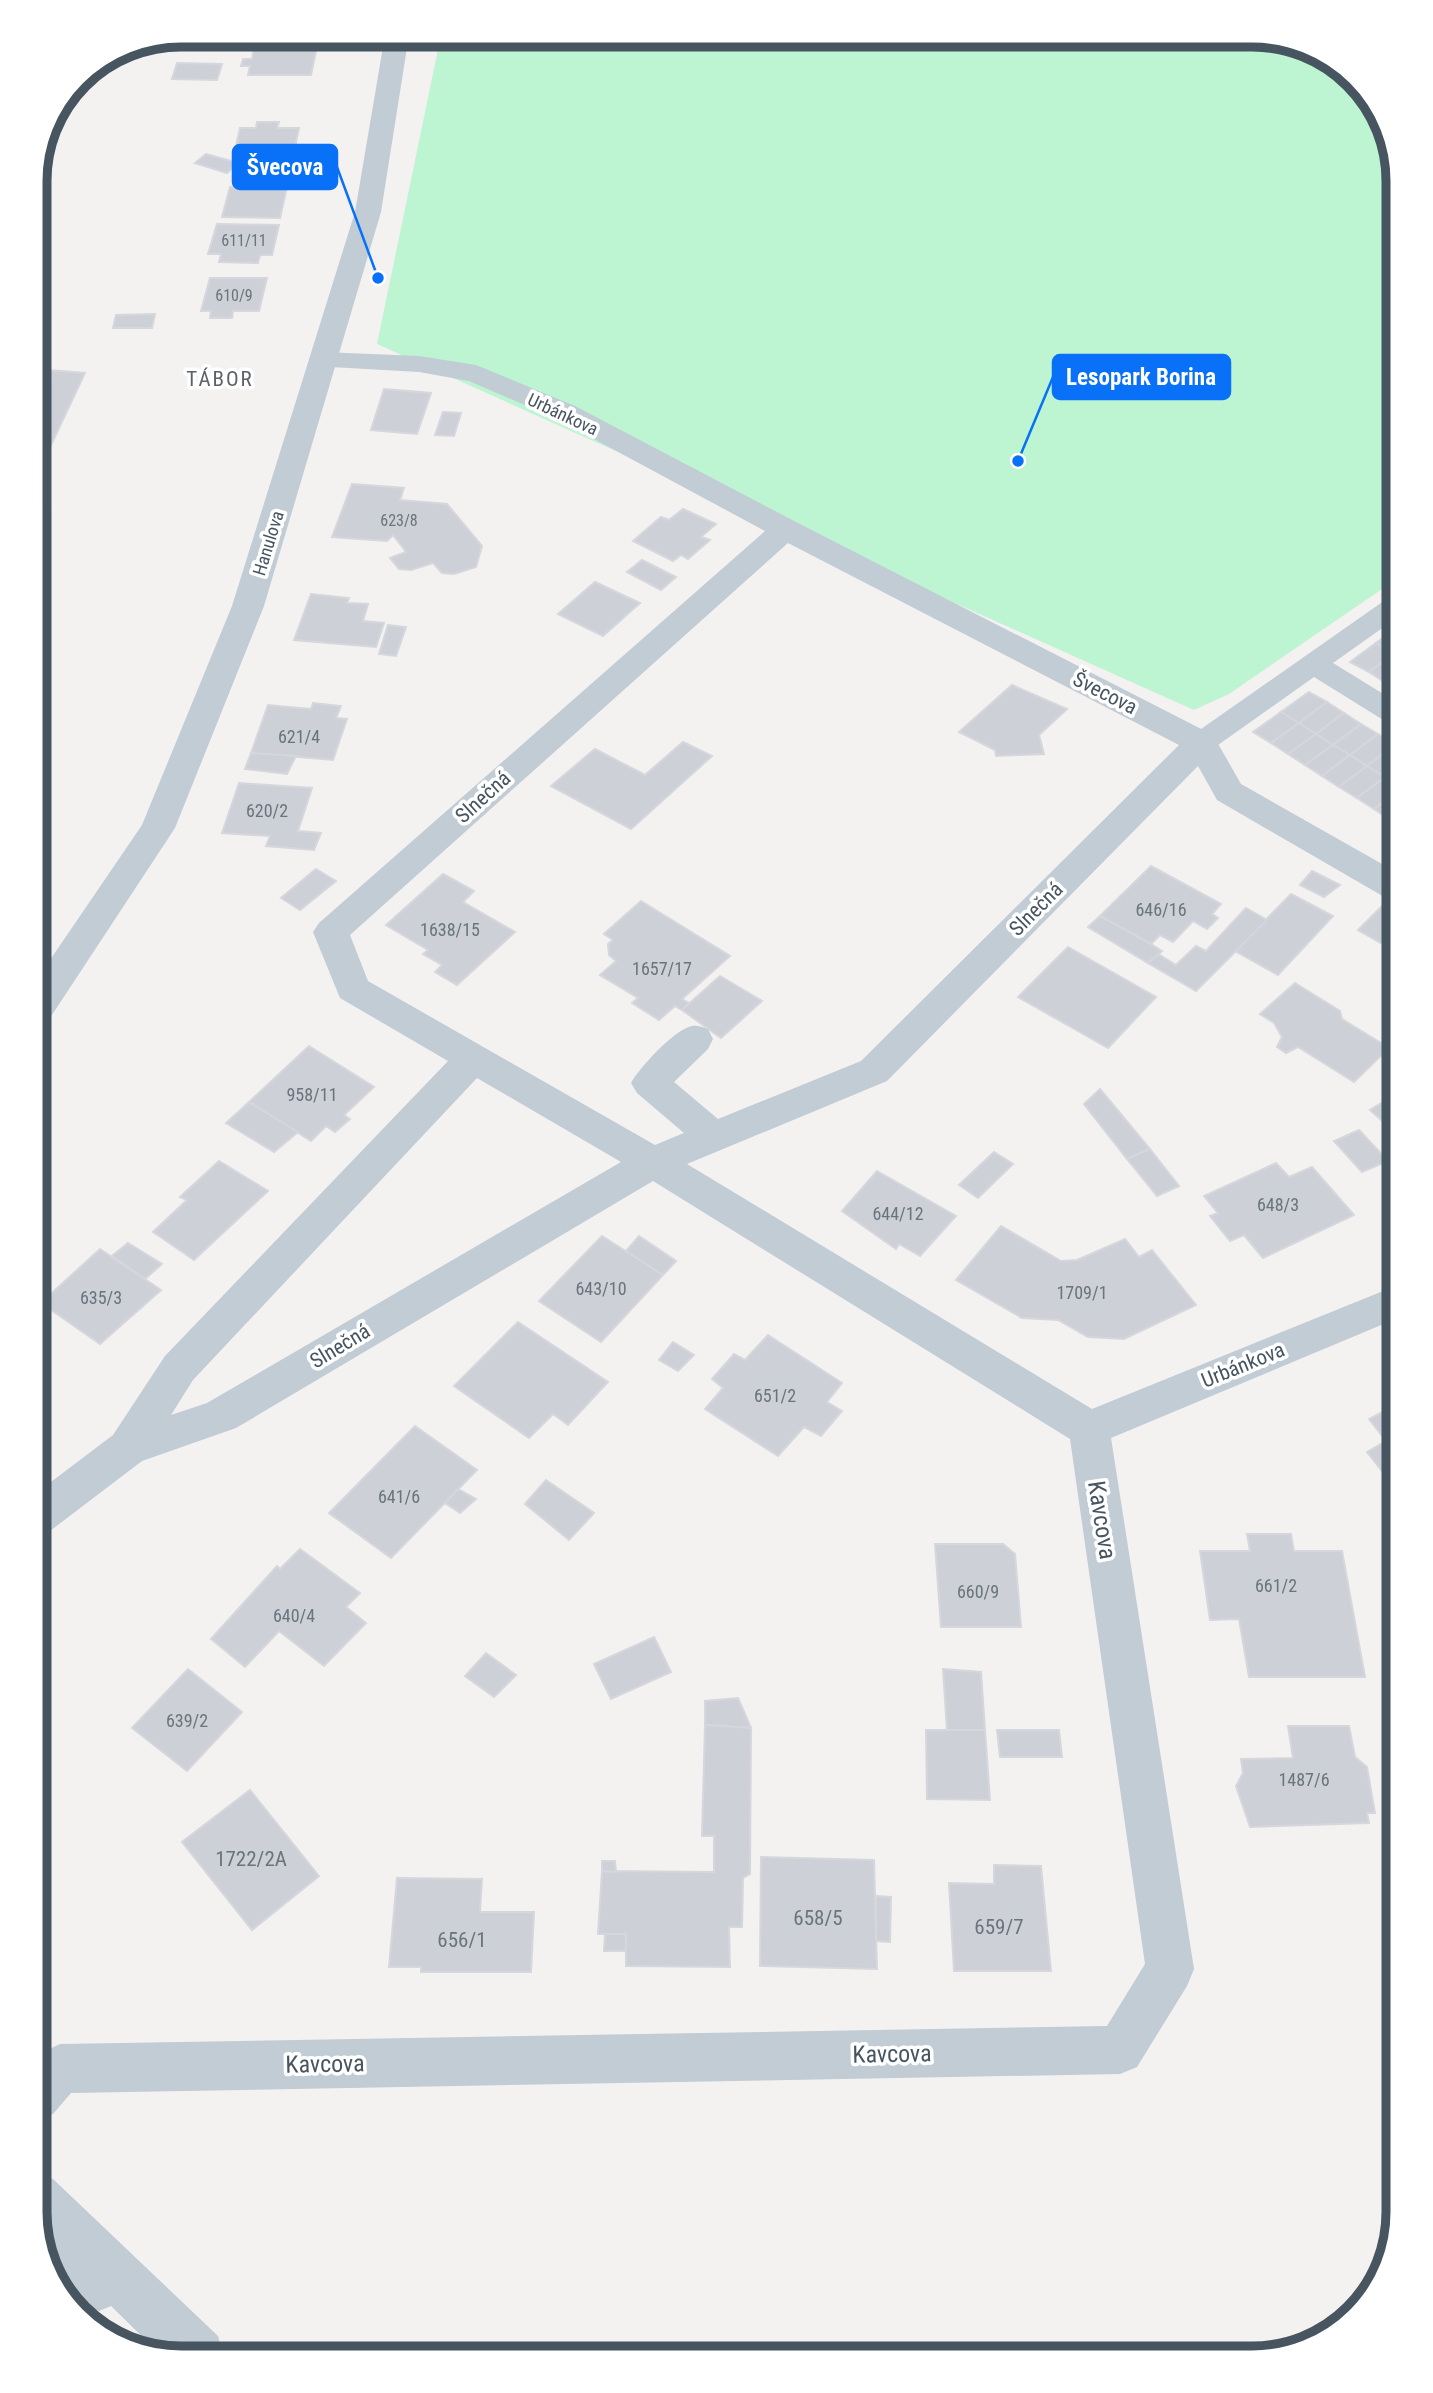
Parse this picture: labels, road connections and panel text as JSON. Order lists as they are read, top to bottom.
{
  "streets": {
    "street": [
      "Urbánkova",
      "Hanulova",
      "Švecova",
      "Slnečná",
      "Kavcova"
    ]
  },
  "crossings": [
    ["Urbánkova", "Hanulova"],
    ["Urbánkova", "Švecova"],
    ["Urbánkova", "Slnečná"],
    ["Urbánkova", "Kavcova"],
    ["Švecova", "Slnečná"],
    ["Slnečná", "Kavcova"]
  ],
  "districts": ["TÁBOR"],
  "places": ["Švecova", "Lesopark Borina"],
  "house_numbers": [
    "611/11",
    "610/9",
    "623/8",
    "621/4",
    "620/2",
    "646/16",
    "1638/15",
    "1657/17",
    "958/11",
    "648/3",
    "644/12",
    "643/10",
    "1709/1",
    "635/3",
    "651/2",
    "641/6",
    "661/2",
    "660/9",
    "640/4",
    "639/2",
    "1487/6",
    "1722/2A",
    "658/5",
    "659/7",
    "656/1"
  ]
}
